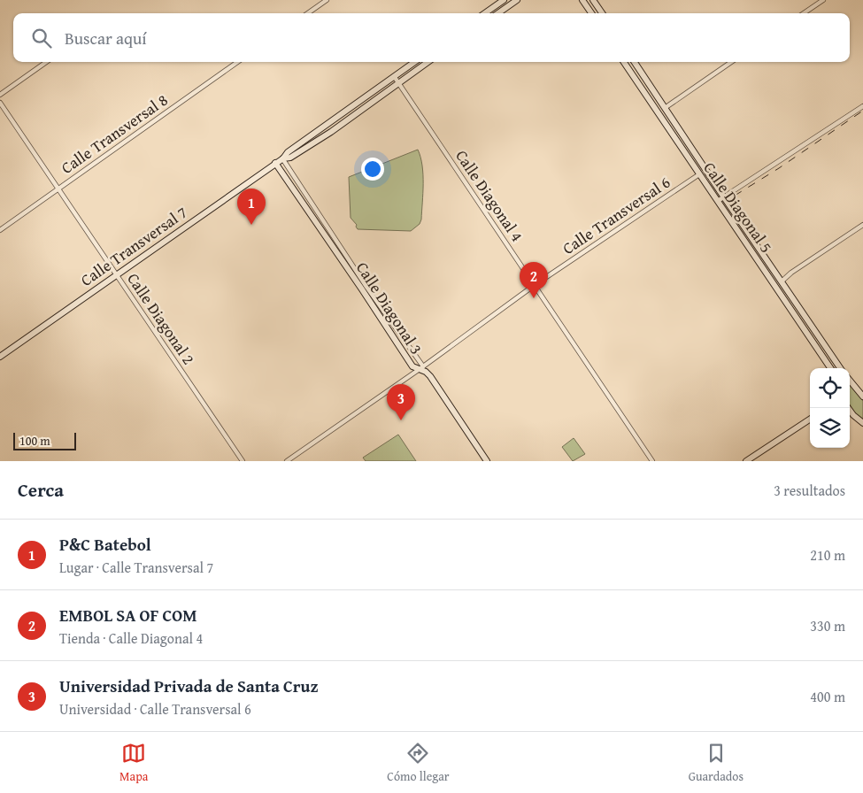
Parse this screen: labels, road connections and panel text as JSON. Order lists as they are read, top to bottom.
{
  "streets": {
    "street": [
      "Calle Transversal 8",
      "Calle Diagonal 4",
      "Calle Diagonal 5",
      "Calle Transversal 6",
      "Calle Transversal 7",
      "Calle Diagonal 3",
      "Calle Diagonal 2"
    ]
  },
  "crossings": [
    ["Calle Transversal 8", "Calle Diagonal 2"],
    ["Calle Diagonal 4", "Calle Transversal 6"],
    ["Calle Diagonal 4", "Calle Transversal 7"],
    ["Calle Diagonal 5", "Calle Transversal 6"],
    ["Calle Transversal 6", "Calle Diagonal 3"],
    ["Calle Transversal 7", "Calle Diagonal 3"],
    ["Calle Transversal 7", "Calle Diagonal 2"]
  ],
  "scale_bar": "100 m",
  "page": {
    "search": "Buscar aquí",
    "pins": ["1", "2", "3"],
    "scale": "100 m",
    "heading": ["Cerca", "3 resultados"],
    "list": [
      {
        "mark": "1",
        "name": "P&C Batebol",
        "note": "Lugar · Calle Transversal 7",
        "value": "210 m"
      },
      {
        "mark": "2",
        "name": "EMBOL SA OF COM",
        "note": "Tienda · Calle Diagonal 4",
        "value": "330 m"
      },
      {
        "mark": "3",
        "name": "Universidad Privada de Santa Cruz",
        "note": "Universidad · Calle Transversal 6",
        "value": "400 m"
      }
    ],
    "nav": ["Mapa", "Cómo llegar", "Guardados"]
  }
}
